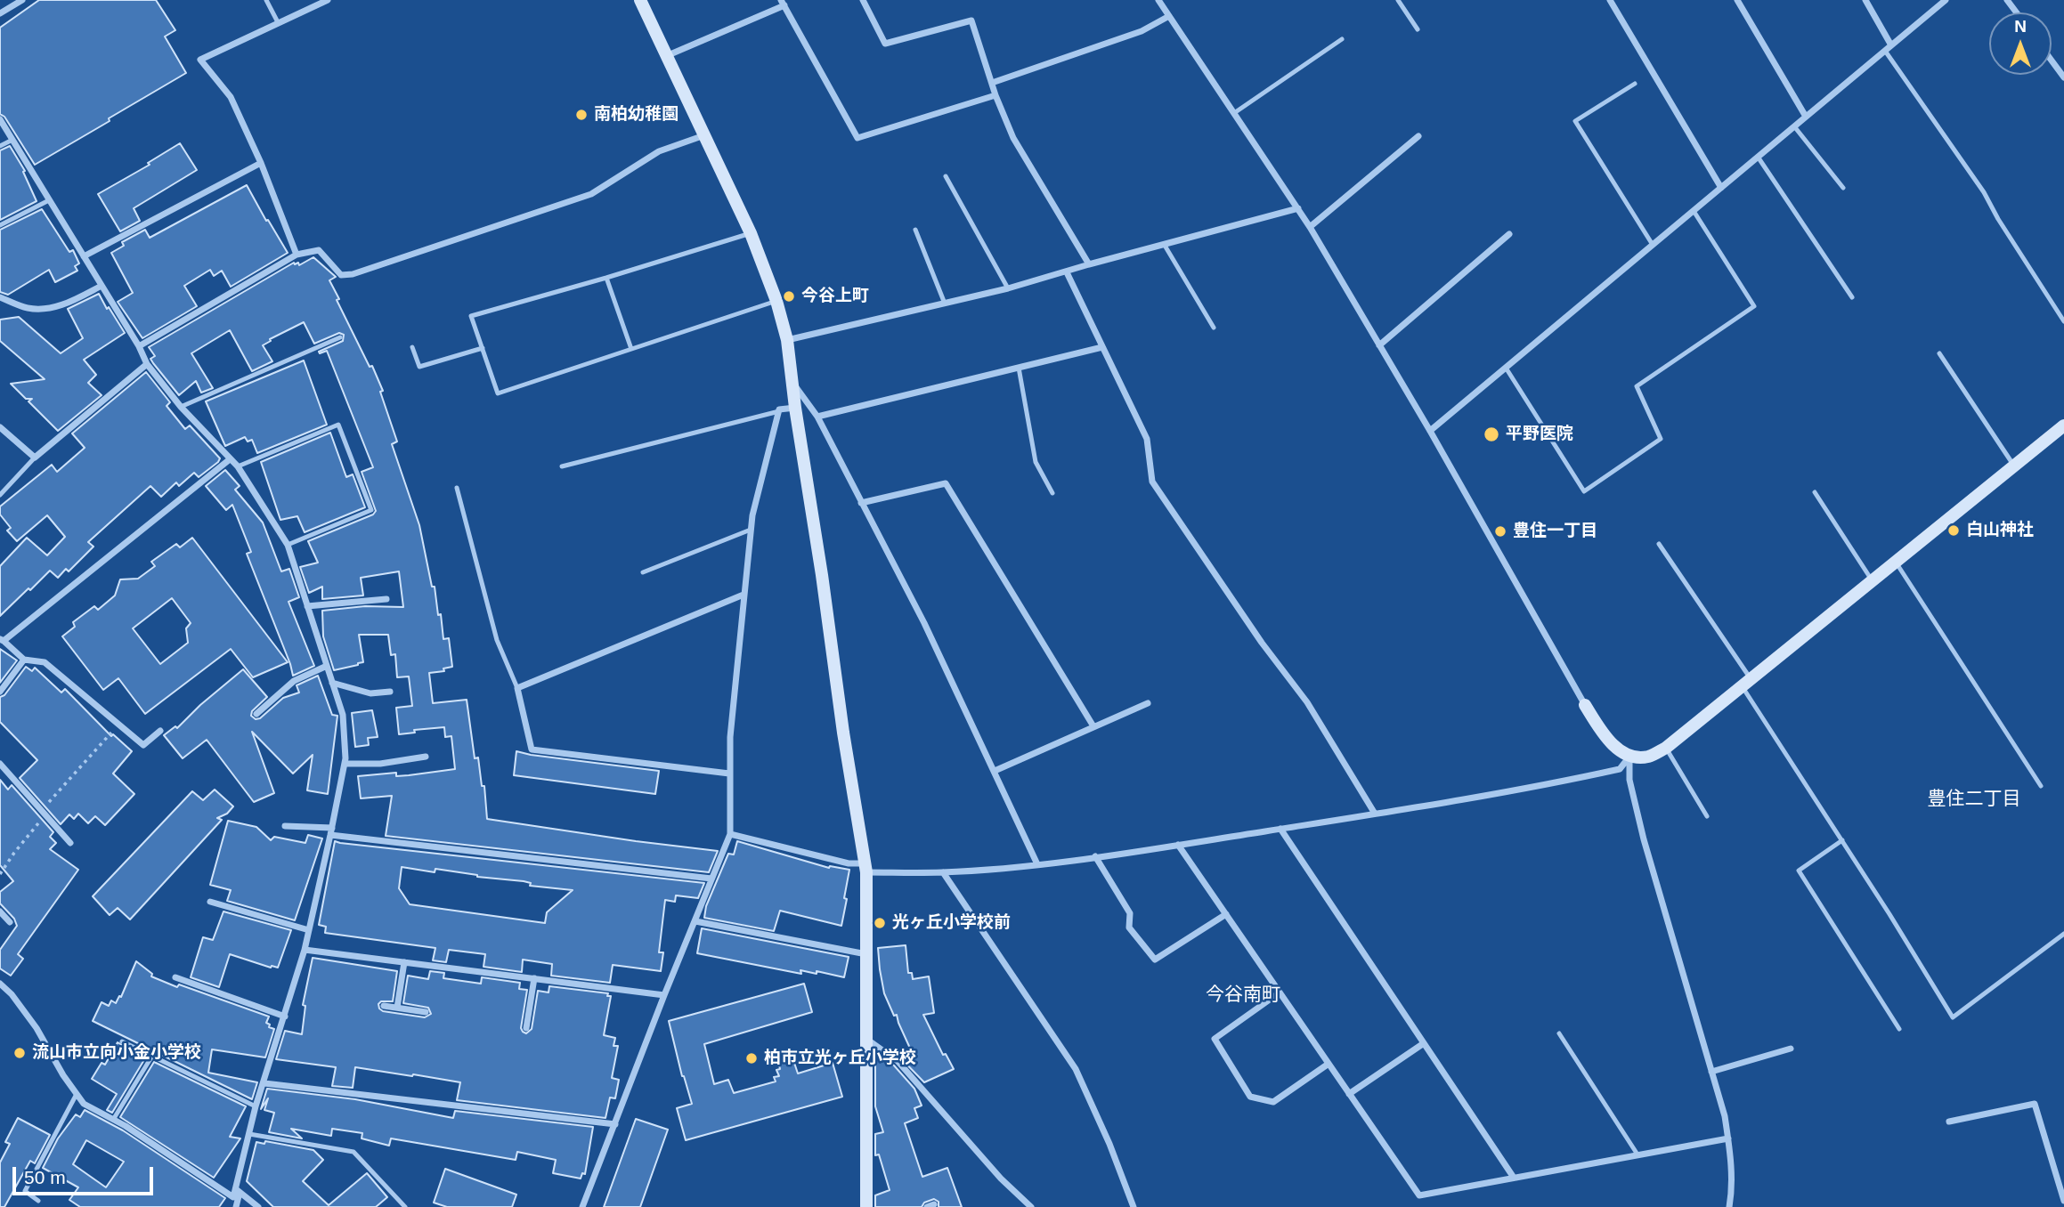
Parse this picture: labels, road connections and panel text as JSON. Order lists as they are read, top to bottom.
{
  "districts": ["豊住二丁目", "今谷南町"],
  "places": [
    "南柏幼稚園",
    "今谷上町",
    "平野医院",
    "白山神社",
    "豊住一丁目",
    "光ヶ丘小学校前",
    "流山市立向小金小学校",
    "柏市立光ヶ丘小学校"
  ],
  "scale_bar": "50 m",
  "north": "top"
}
